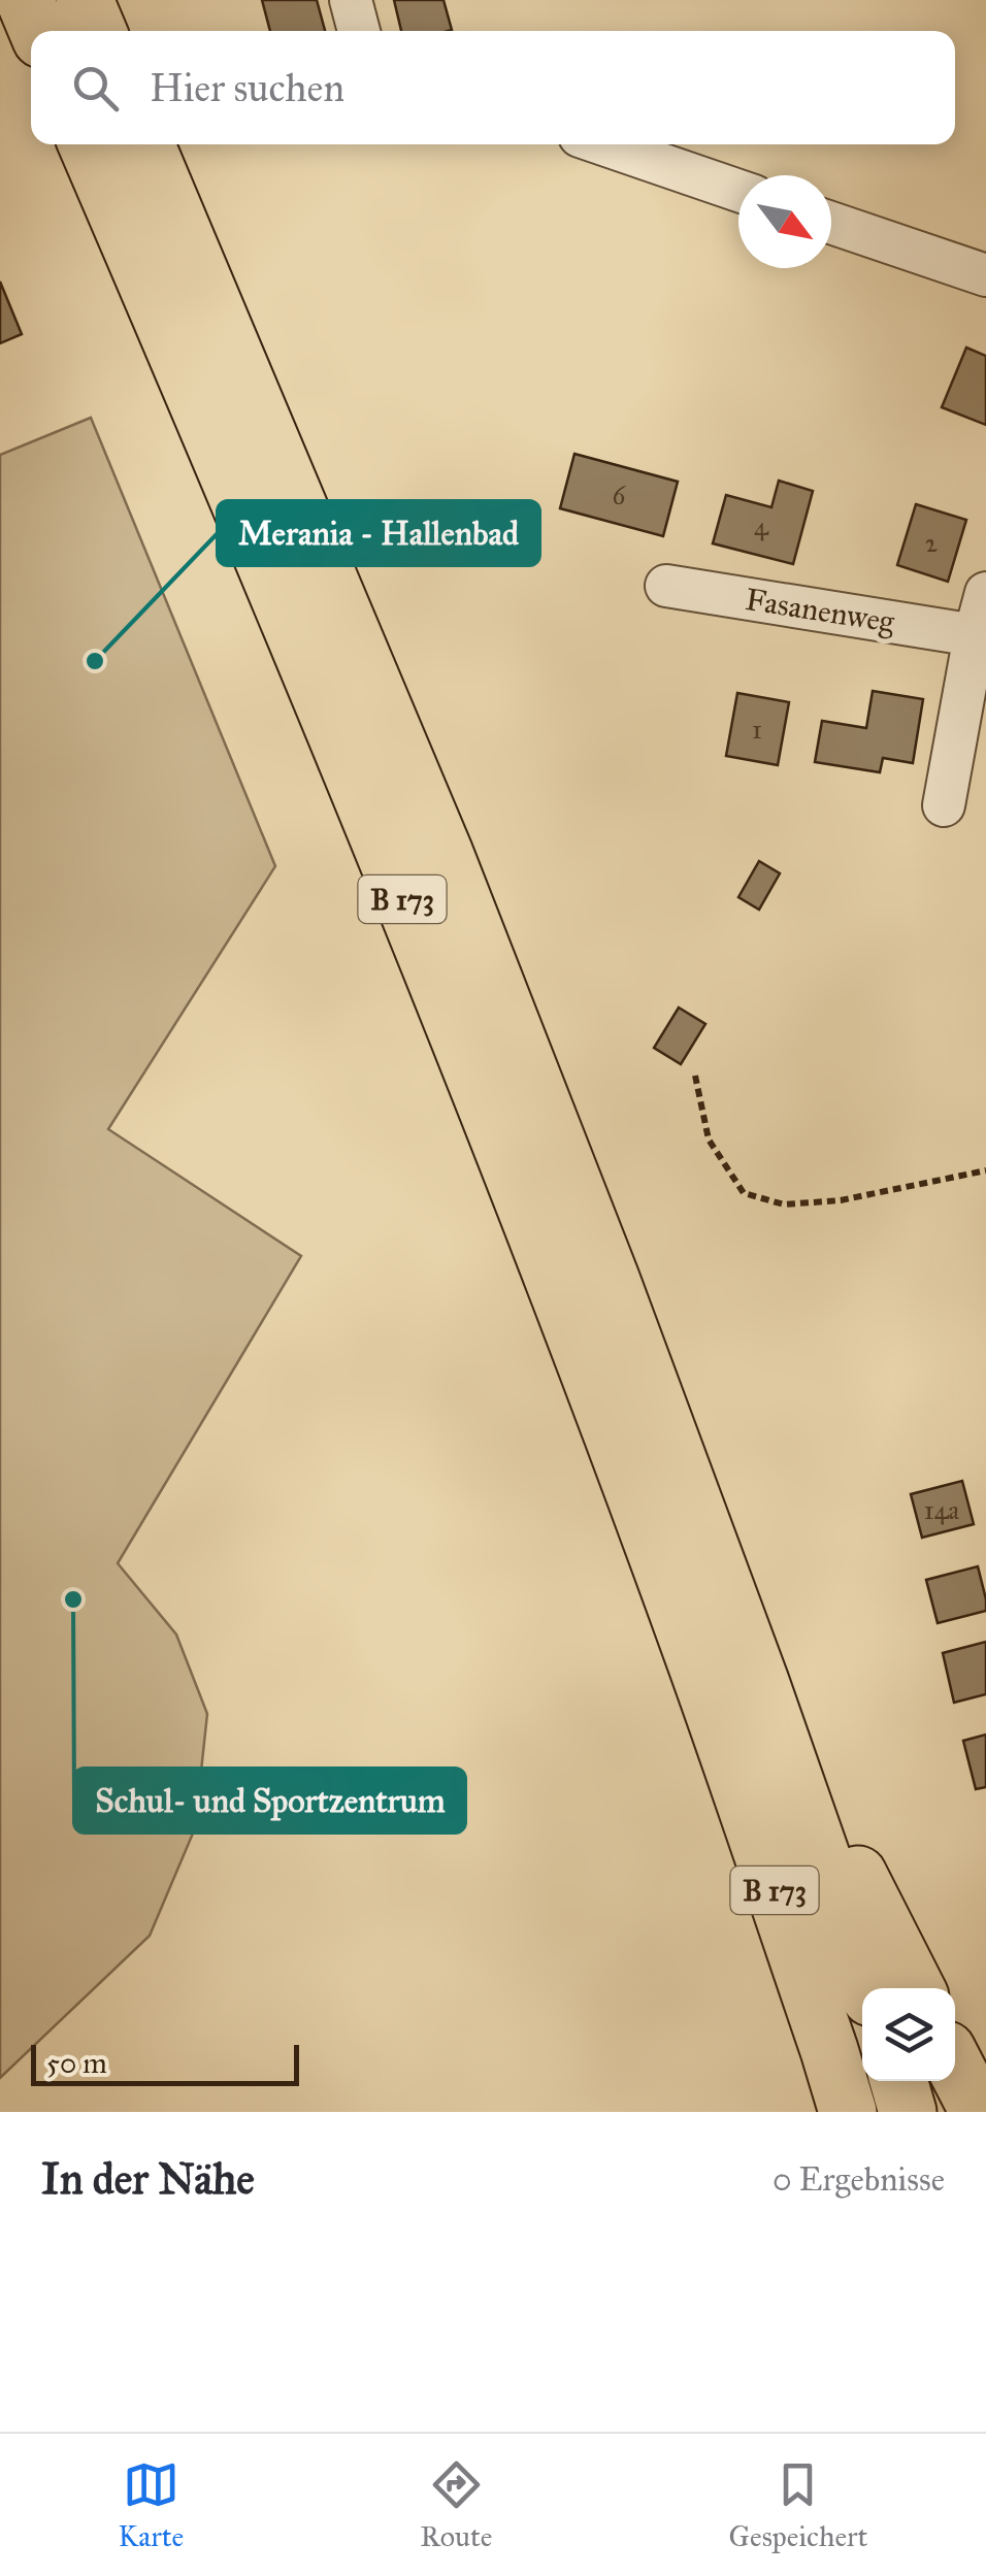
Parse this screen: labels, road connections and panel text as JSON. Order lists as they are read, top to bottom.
{
  "streets": {
    "highway": ["B 173"],
    "street": ["Fasanenweg"]
  },
  "places": ["Merania - Hallenbad", "Schul- und Sportzentrum"],
  "house_numbers": [
    "6",
    "4",
    "2",
    "1",
    "14a"
  ],
  "scale_bar": "50 m",
  "north": "bottom right",
  "page": {
    "search": "Hier suchen",
    "scale": "50 m",
    "heading": ["In der Nähe", "0 Ergebnisse"],
    "nav": ["Karte", "Route", "Gespeichert"]
  }
}
